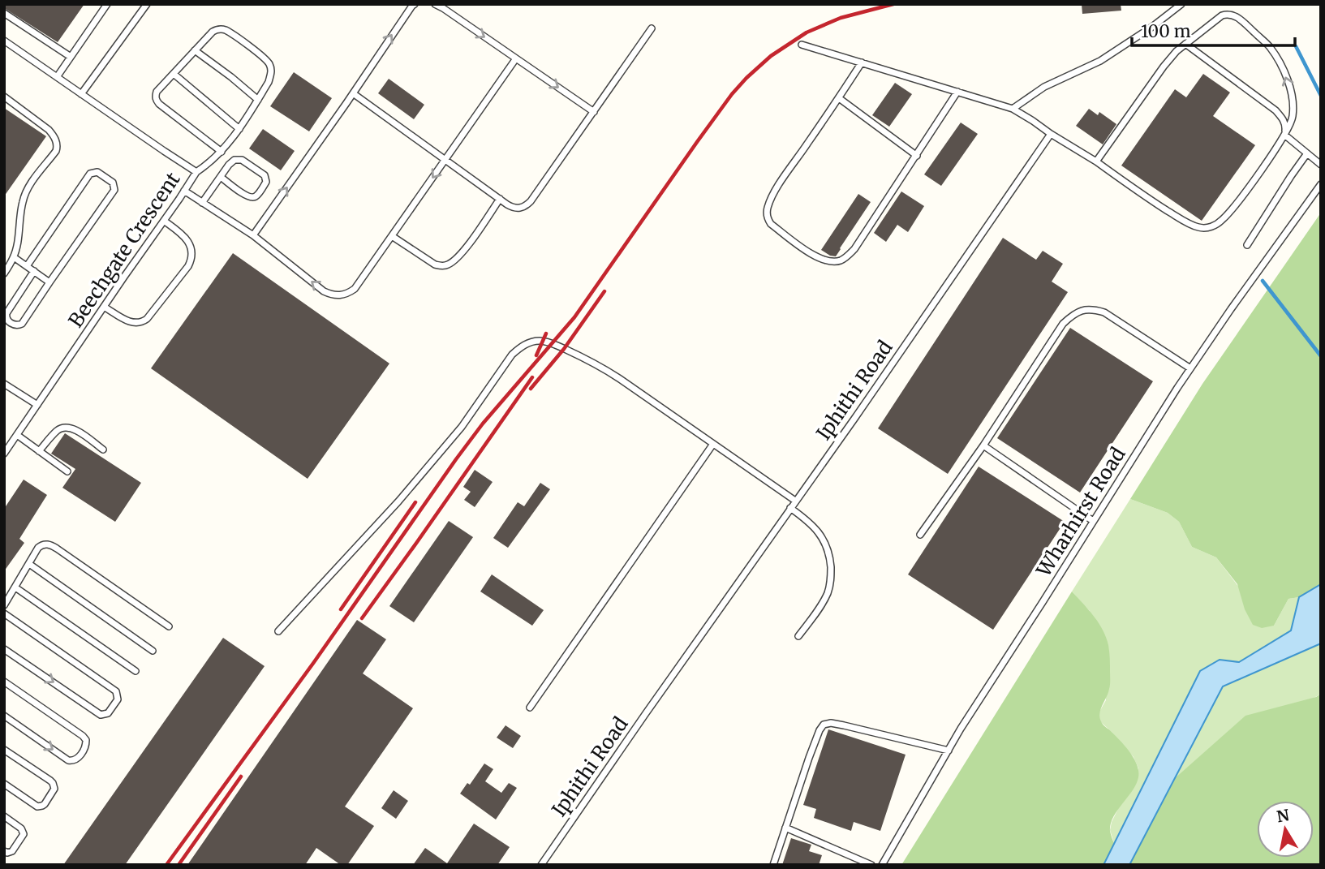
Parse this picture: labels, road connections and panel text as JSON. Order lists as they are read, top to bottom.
{
  "streets": {
    "lane": ["Beechgate Crescent", "Iphithi Road", "Wharhirst Road"]
  },
  "scale_bar": "100 m",
  "north": "top"
}
